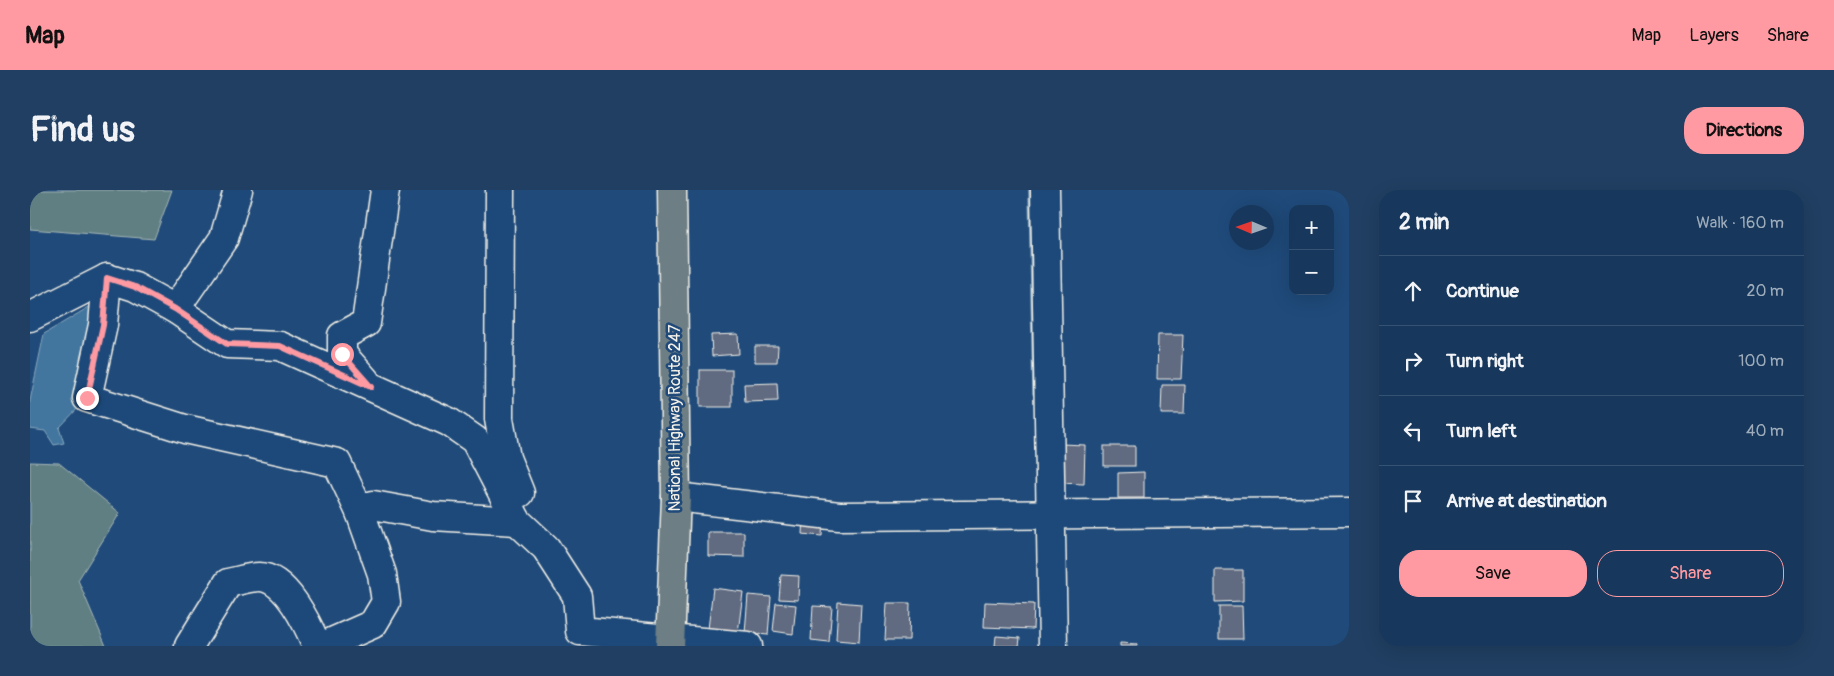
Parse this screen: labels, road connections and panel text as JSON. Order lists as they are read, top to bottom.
{
  "streets": {
    "highway": ["National Highway Route 247"]
  },
  "north": "left",
  "page": {
    "header": "Map",
    "nav": ["Map", "Layers", "Share"],
    "buttons": [
      "Directions",
      ["Save", "Share"]
    ],
    "title": "Find us",
    "heading": ["2 min", "Walk · 160 m"],
    "map_buttons": ["+", "−"],
    "list": [
      ["Continue", "20 m"],
      ["Turn right", "100 m"],
      ["Turn left", "40 m"],
      "Arrive at destination"
    ]
  }
}
